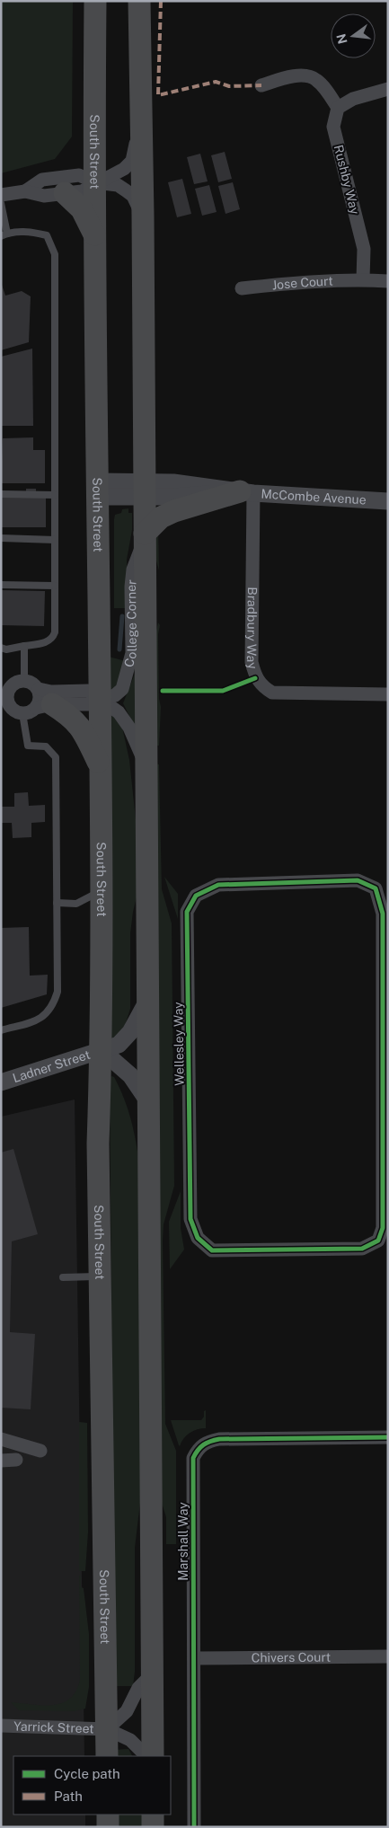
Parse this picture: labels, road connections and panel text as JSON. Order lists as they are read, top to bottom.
{
  "streets": {
    "highway": ["South Street"],
    "street": [
      "Rushby Way",
      "Jose Court",
      "McCombe Avenue",
      "College Corner",
      "Bradbury Way",
      "Wellesley Way",
      "Ladner Street",
      "Marshall Way",
      "Chivers Court",
      "Yarrick Street"
    ]
  },
  "crossings": [
    ["South Street", "McCombe Avenue"],
    ["South Street", "College Corner"],
    ["South Street", "Ladner Street"],
    ["South Street", "Yarrick Street"],
    ["Rushby Way", "Jose Court"],
    ["McCombe Avenue", "Bradbury Way"],
    ["Marshall Way", "Chivers Court"]
  ],
  "legend": ["Cycle path", "Path"],
  "north": "left"
}
